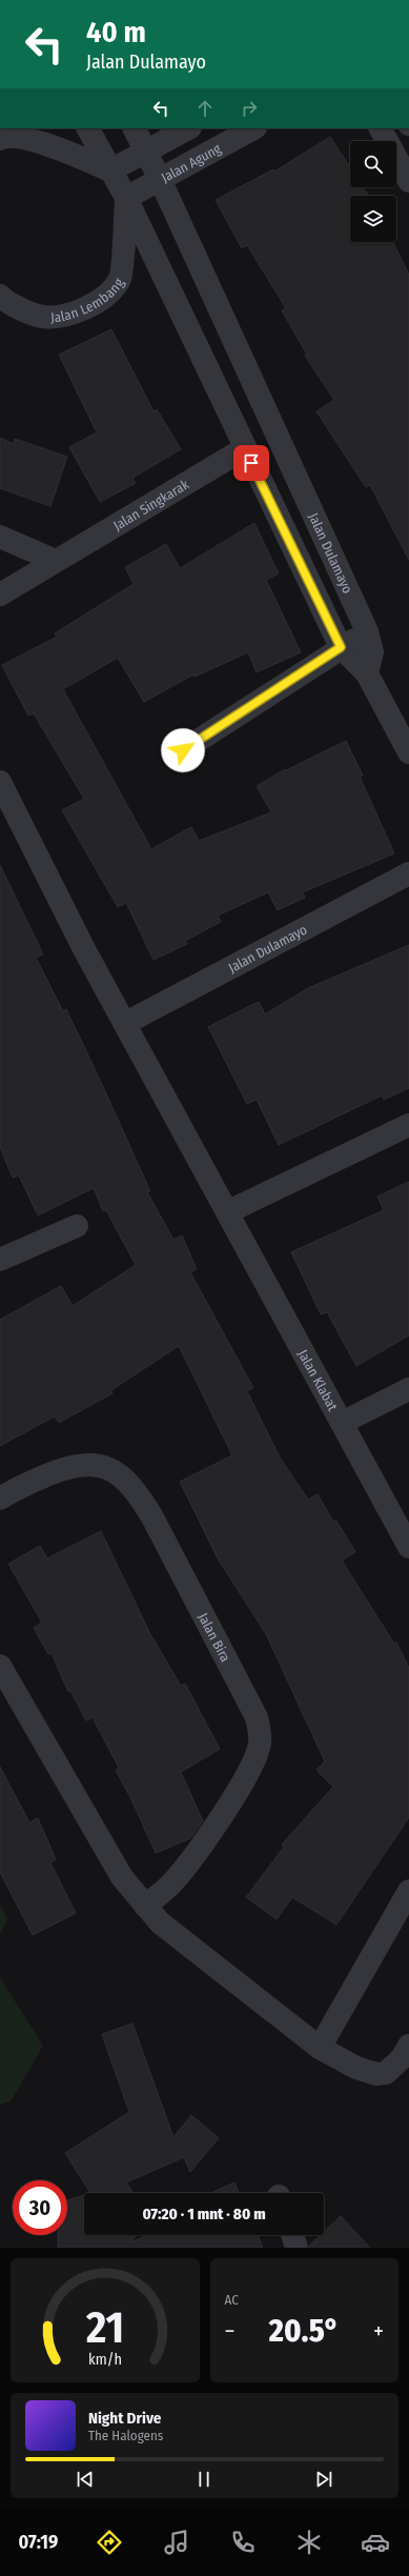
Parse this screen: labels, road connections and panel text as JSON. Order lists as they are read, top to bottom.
{
  "streets": {
    "street": [
      "Jalan Agung",
      "Jalan Lembang",
      "Jalan Singkarak",
      "Jalan Dulamayo",
      "Jalan Klabat",
      "Jalan Bira"
    ]
  },
  "crossings": [
    ["Jalan Agung", "Jalan Lembang"],
    ["Jalan Agung", "Jalan Dulamayo"],
    ["Jalan Dulamayo", "Jalan Klabat"]
  ],
  "page": {
    "turn": ["40 m", "Jalan Dulamayo"],
    "limit": "30",
    "trip": "07:20 · 1 mnt · 80 m",
    "tile": "AC",
    "heat": ["−", "20.5°", "+"],
    "song": ["Night Drive", "The Halogens"],
    "tabs": "07:19",
    "gauge": ["21", "km/h"]
  }
}
